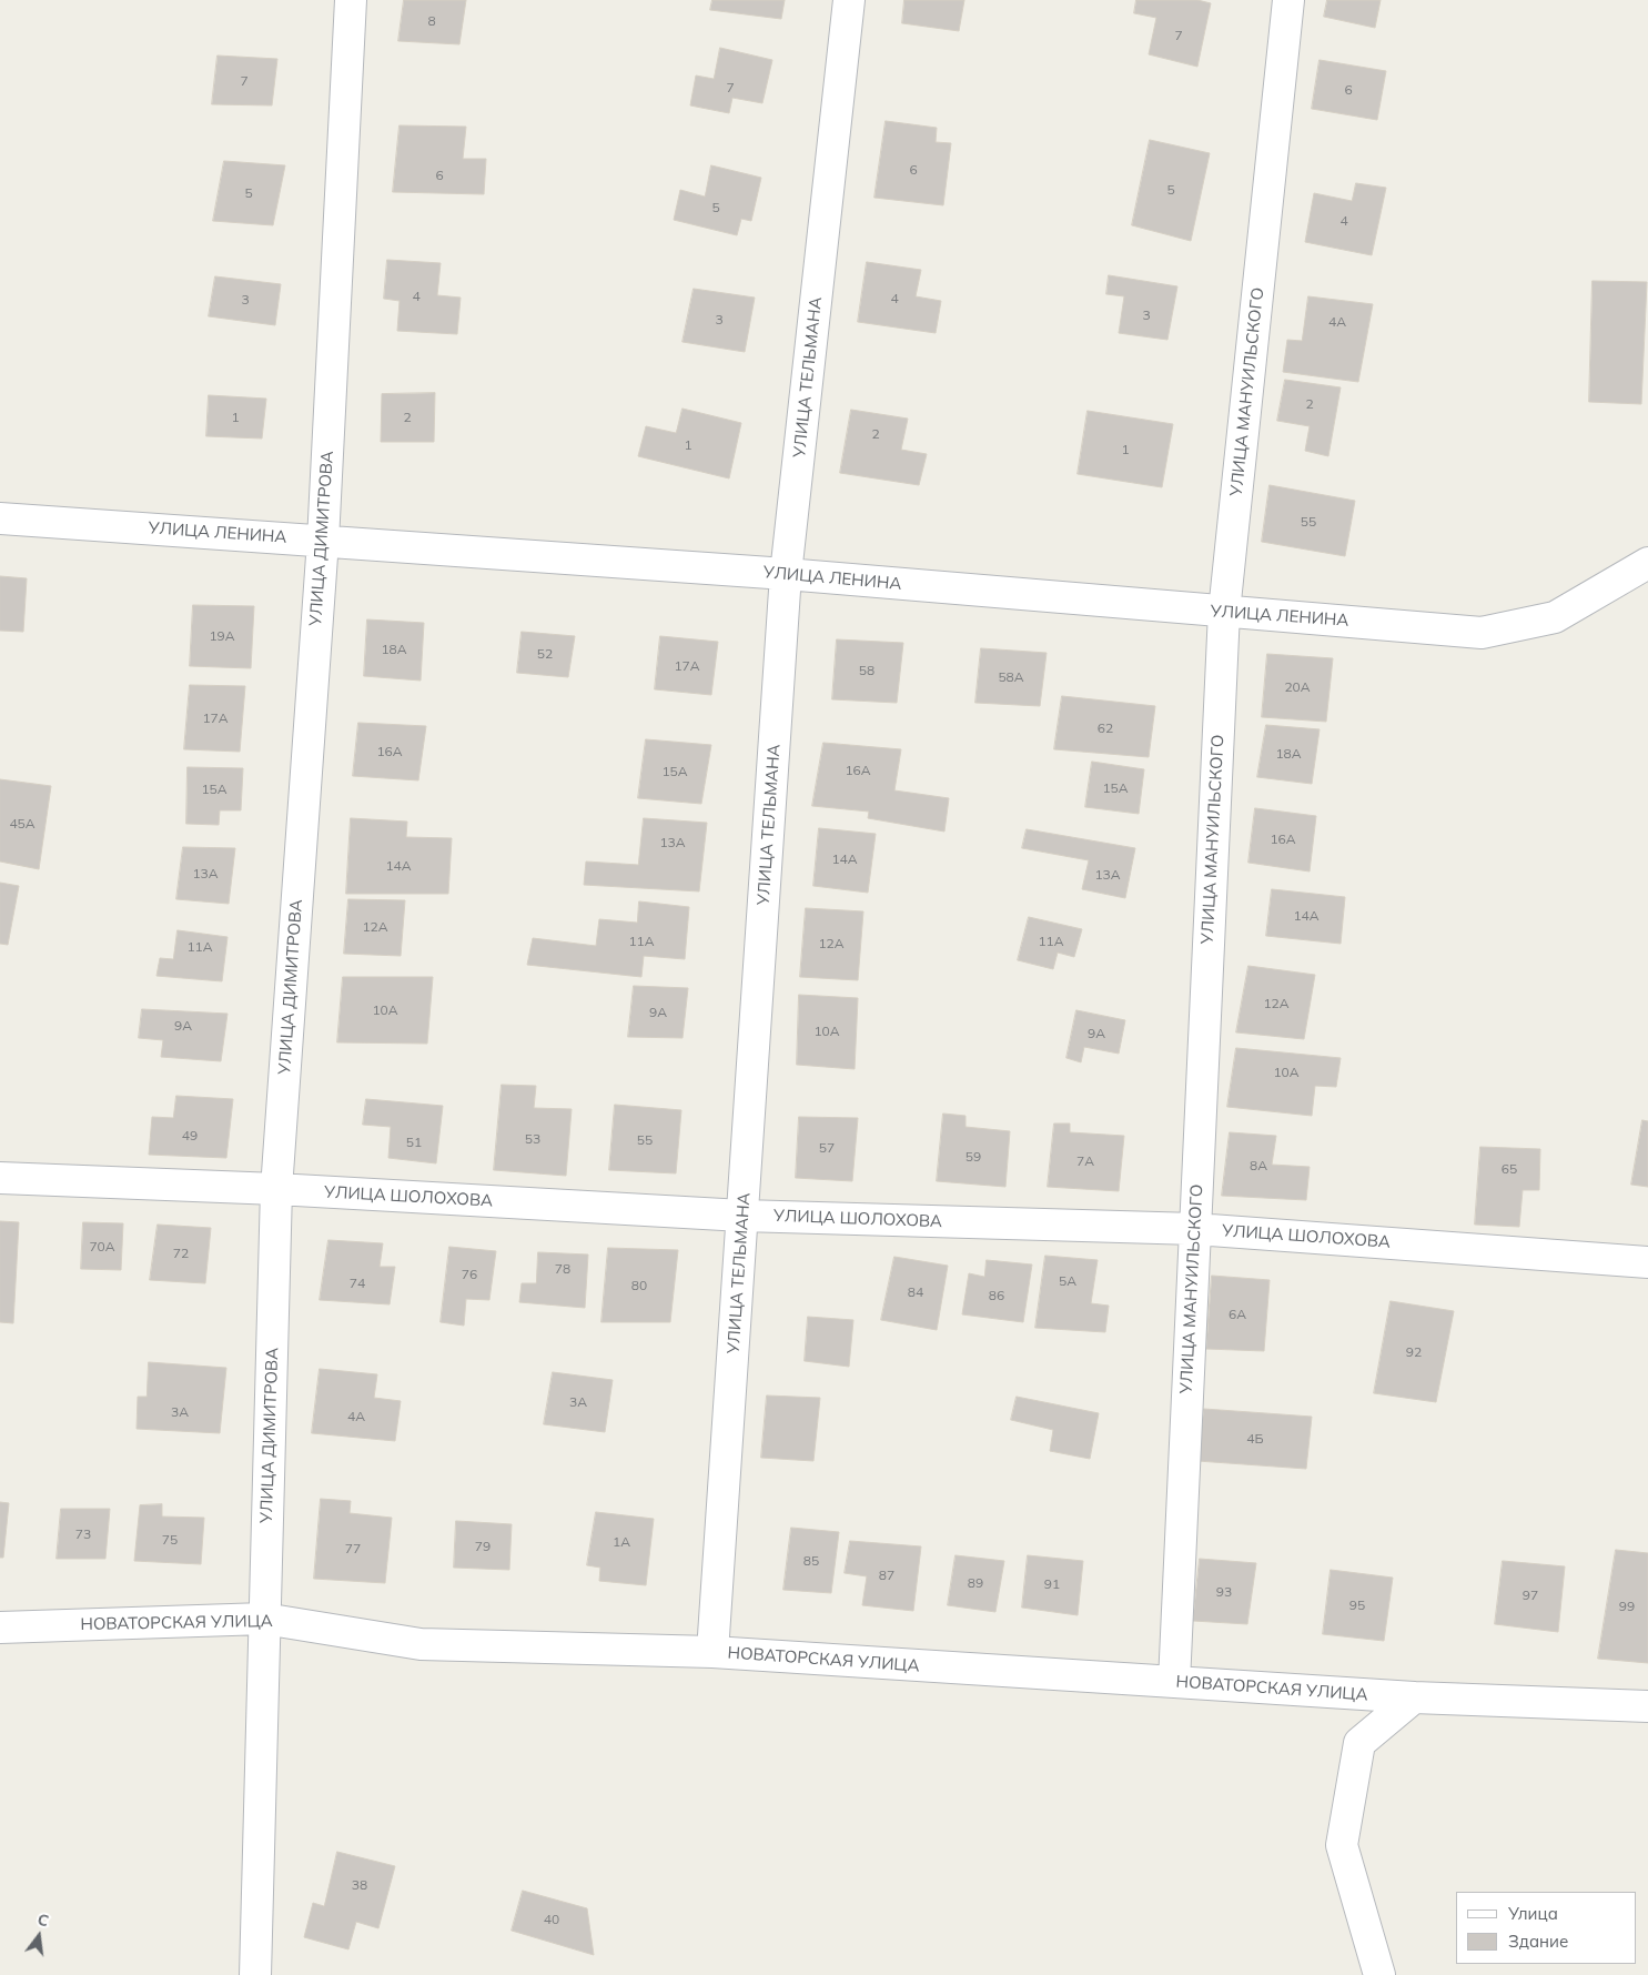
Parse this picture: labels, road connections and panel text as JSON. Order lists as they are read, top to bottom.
{
  "streets": {
    "street": [
      "УЛИЦА ТЕЛЬМАНА",
      "УЛИЦА МАНУИЛЬСКОГО",
      "УЛИЦА ЛЕНИНА",
      "УЛИЦА ДИМИТРОВА",
      "УЛИЦА ШОЛОХОВА",
      "НОВАТОРСКАЯ УЛИЦА"
    ]
  },
  "crossings": [
    ["УЛИЦА ТЕЛЬМАНА", "УЛИЦА ЛЕНИНА"],
    ["УЛИЦА ТЕЛЬМАНА", "УЛИЦА ШОЛОХОВА"],
    ["УЛИЦА ТЕЛЬМАНА", "НОВАТОРСКАЯ УЛИЦА"],
    ["УЛИЦА МАНУИЛЬСКОГО", "УЛИЦА ЛЕНИНА"],
    ["УЛИЦА МАНУИЛЬСКОГО", "УЛИЦА ШОЛОХОВА"],
    ["УЛИЦА МАНУИЛЬСКОГО", "НОВАТОРСКАЯ УЛИЦА"],
    ["УЛИЦА ЛЕНИНА", "УЛИЦА ДИМИТРОВА"],
    ["УЛИЦА ДИМИТРОВА", "УЛИЦА ШОЛОХОВА"],
    ["УЛИЦА ДИМИТРОВА", "НОВАТОРСКАЯ УЛИЦА"]
  ],
  "house_numbers": [
    "8",
    "7",
    "7",
    "7",
    "6",
    "6",
    "6",
    "5",
    "5",
    "5",
    "4",
    "4",
    "4",
    "3",
    "3",
    "3",
    "4А",
    "2",
    "1",
    "2",
    "2",
    "1",
    "1",
    "55",
    "19А",
    "18А",
    "52",
    "17А",
    "58",
    "58А",
    "20А",
    "17А",
    "62",
    "16А",
    "18А",
    "16А",
    "15А",
    "15А",
    "15А",
    "45А",
    "16А",
    "13А",
    "14А",
    "14А",
    "13А",
    "13А",
    "14А",
    "12А",
    "11А",
    "11А",
    "12А",
    "11А",
    "12А",
    "10А",
    "9А",
    "9А",
    "10А",
    "9А",
    "10А",
    "49",
    "53",
    "55",
    "51",
    "57",
    "59",
    "7А",
    "8А",
    "65",
    "70А",
    "72",
    "78",
    "76",
    "5А",
    "74",
    "80",
    "84",
    "86",
    "6А",
    "92",
    "3А",
    "3А",
    "4А",
    "4Б",
    "73",
    "75",
    "1А",
    "79",
    "77",
    "85",
    "87",
    "89",
    "91",
    "93",
    "97",
    "95",
    "99",
    "38",
    "40"
  ],
  "legend": ["Улица", "Здание"],
  "north": "top"
}
